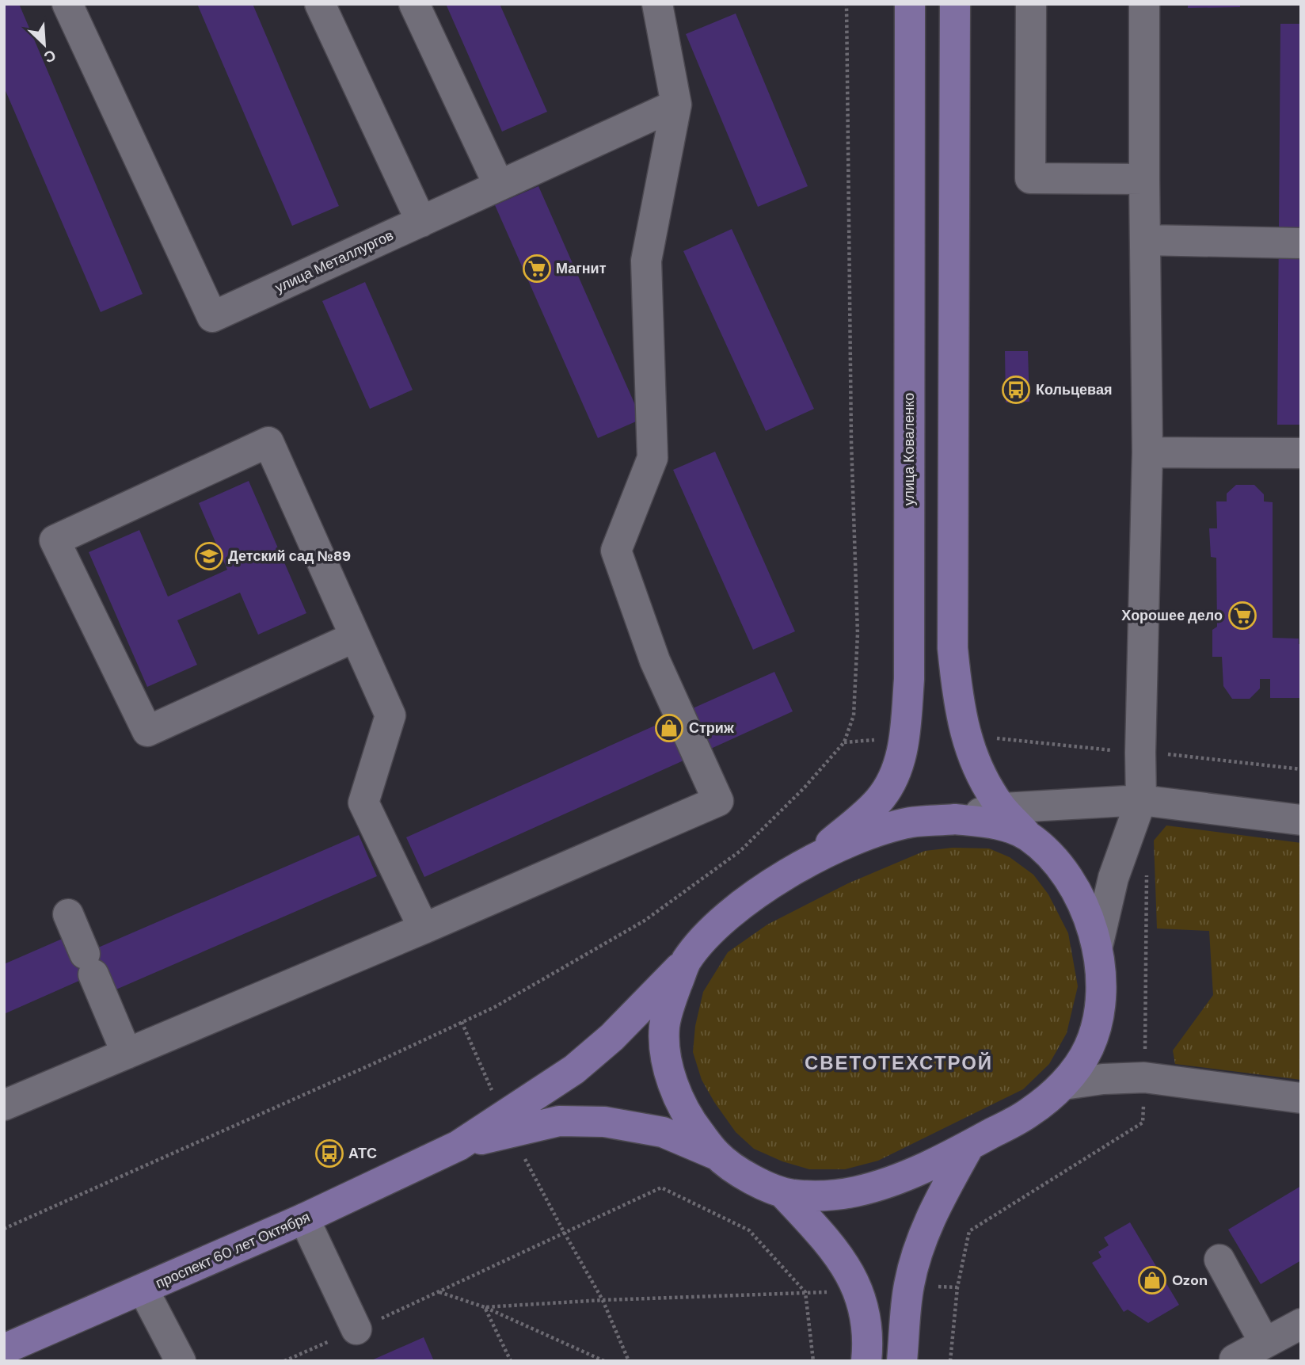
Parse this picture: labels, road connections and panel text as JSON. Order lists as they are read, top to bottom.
{
  "streets": {
    "main road": ["улица Коваленко", "проспект 60 лет Октября"],
    "street": ["улица Металлургов"]
  },
  "crossings": [
    ["улица Коваленко", "проспект 60 лет Октября"]
  ],
  "districts": ["СВЕТОТЕХСТРОЙ"],
  "places": {
    "supermarket": ["Магнит", "Хорошее дело"],
    "bus stop": ["Кольцевая", "АТС"],
    "school or university": ["Детский сад №89"],
    "shop": ["Стриж", "Ozon"]
  },
  "north": "bottom right"
}
